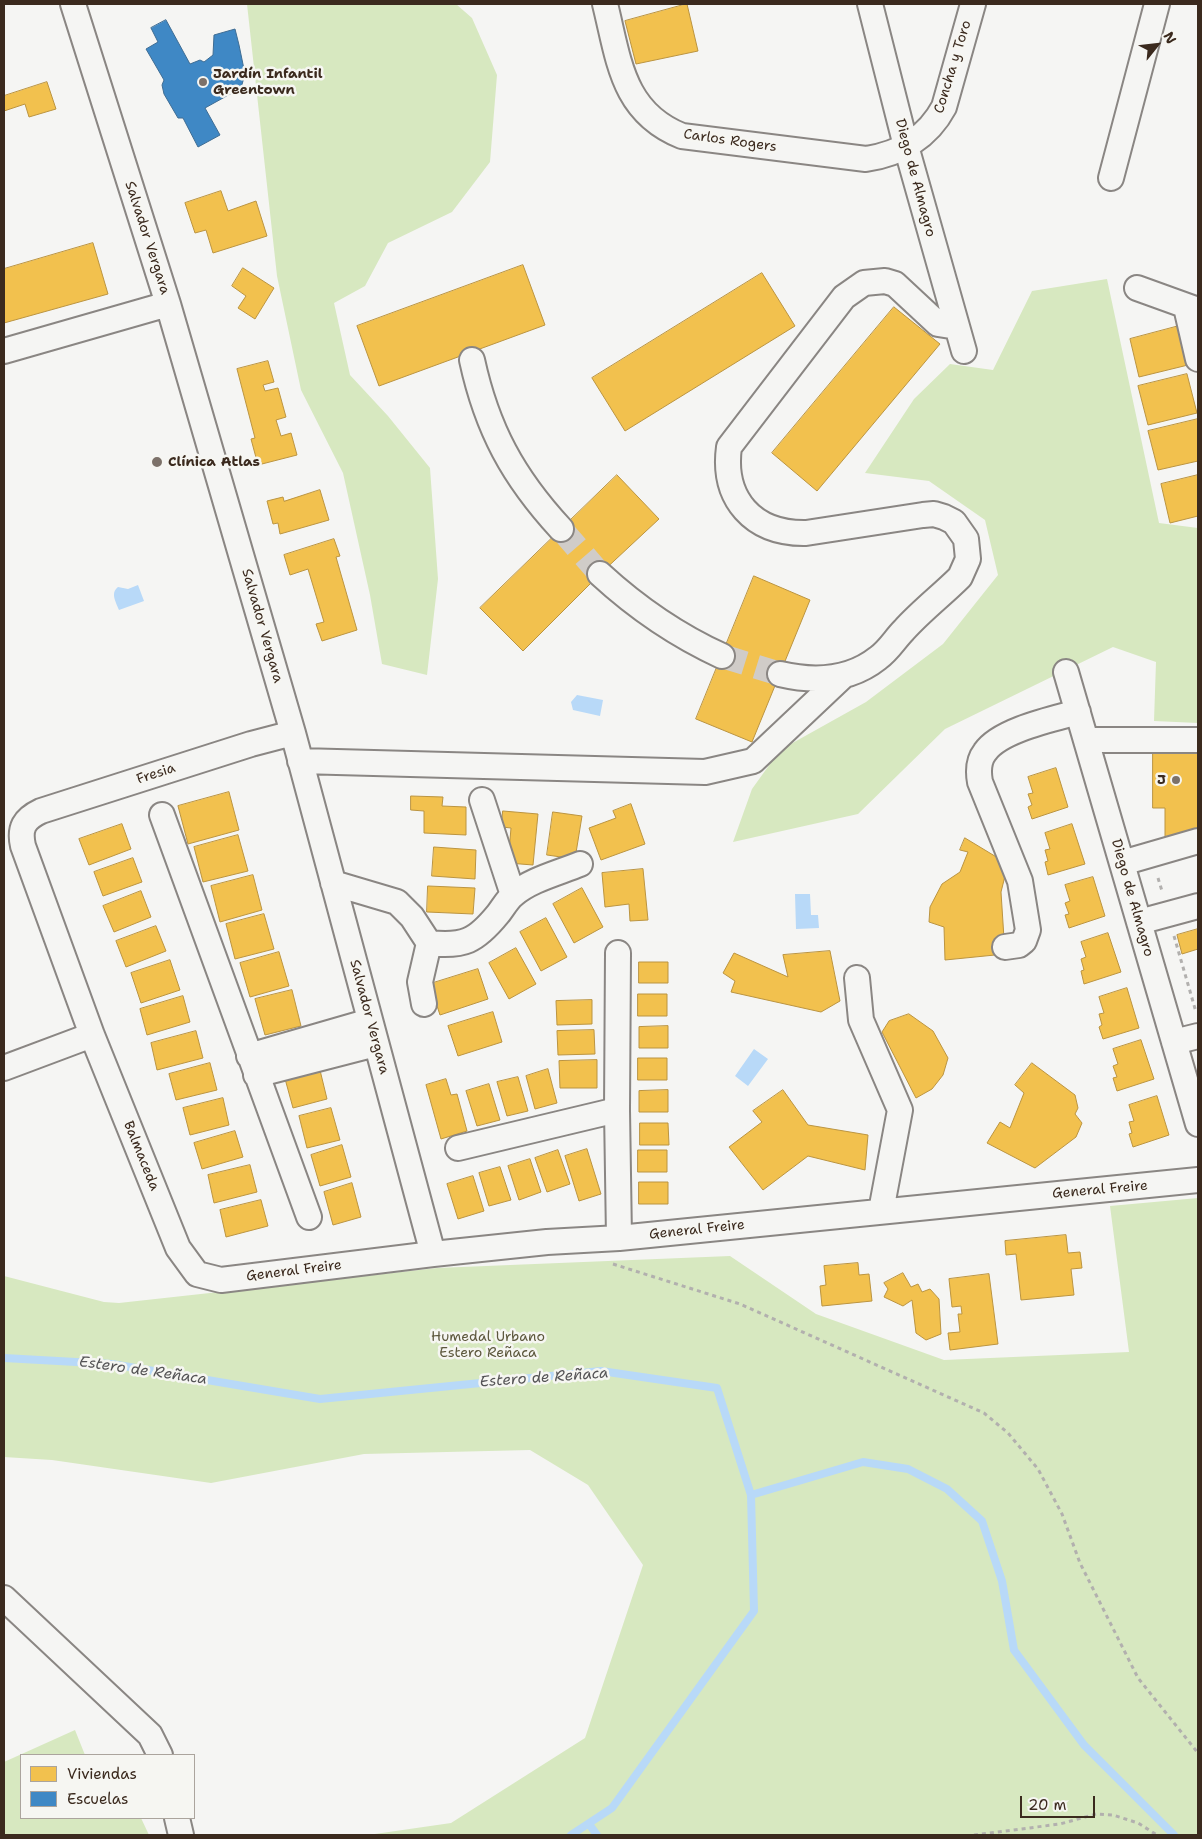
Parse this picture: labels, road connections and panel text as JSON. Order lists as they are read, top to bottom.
{
  "streets": {
    "street": [
      "Concha y Toro",
      "Carlos Rogers",
      "Diego de Almagro",
      "Salvador Vergara",
      "Fresia",
      "Balmaceda",
      "General Freire"
    ]
  },
  "crossings": [
    ["Concha y Toro", "Carlos Rogers"],
    ["Concha y Toro", "Diego de Almagro"],
    ["Carlos Rogers", "Diego de Almagro"],
    ["Salvador Vergara", "Fresia"],
    ["Salvador Vergara", "General Freire"],
    ["Fresia", "Balmaceda"],
    ["Balmaceda", "General Freire"]
  ],
  "water": ["Estero de Reñaca"],
  "parks": ["Humedal Urbano Estero Reñaca"],
  "places": ["Jardín Infantil Greentown", "Clínica Atlas", "J"],
  "legend": ["Viviendas", "Escuelas"],
  "scale_bar": "20 m",
  "north": "top right"
}
